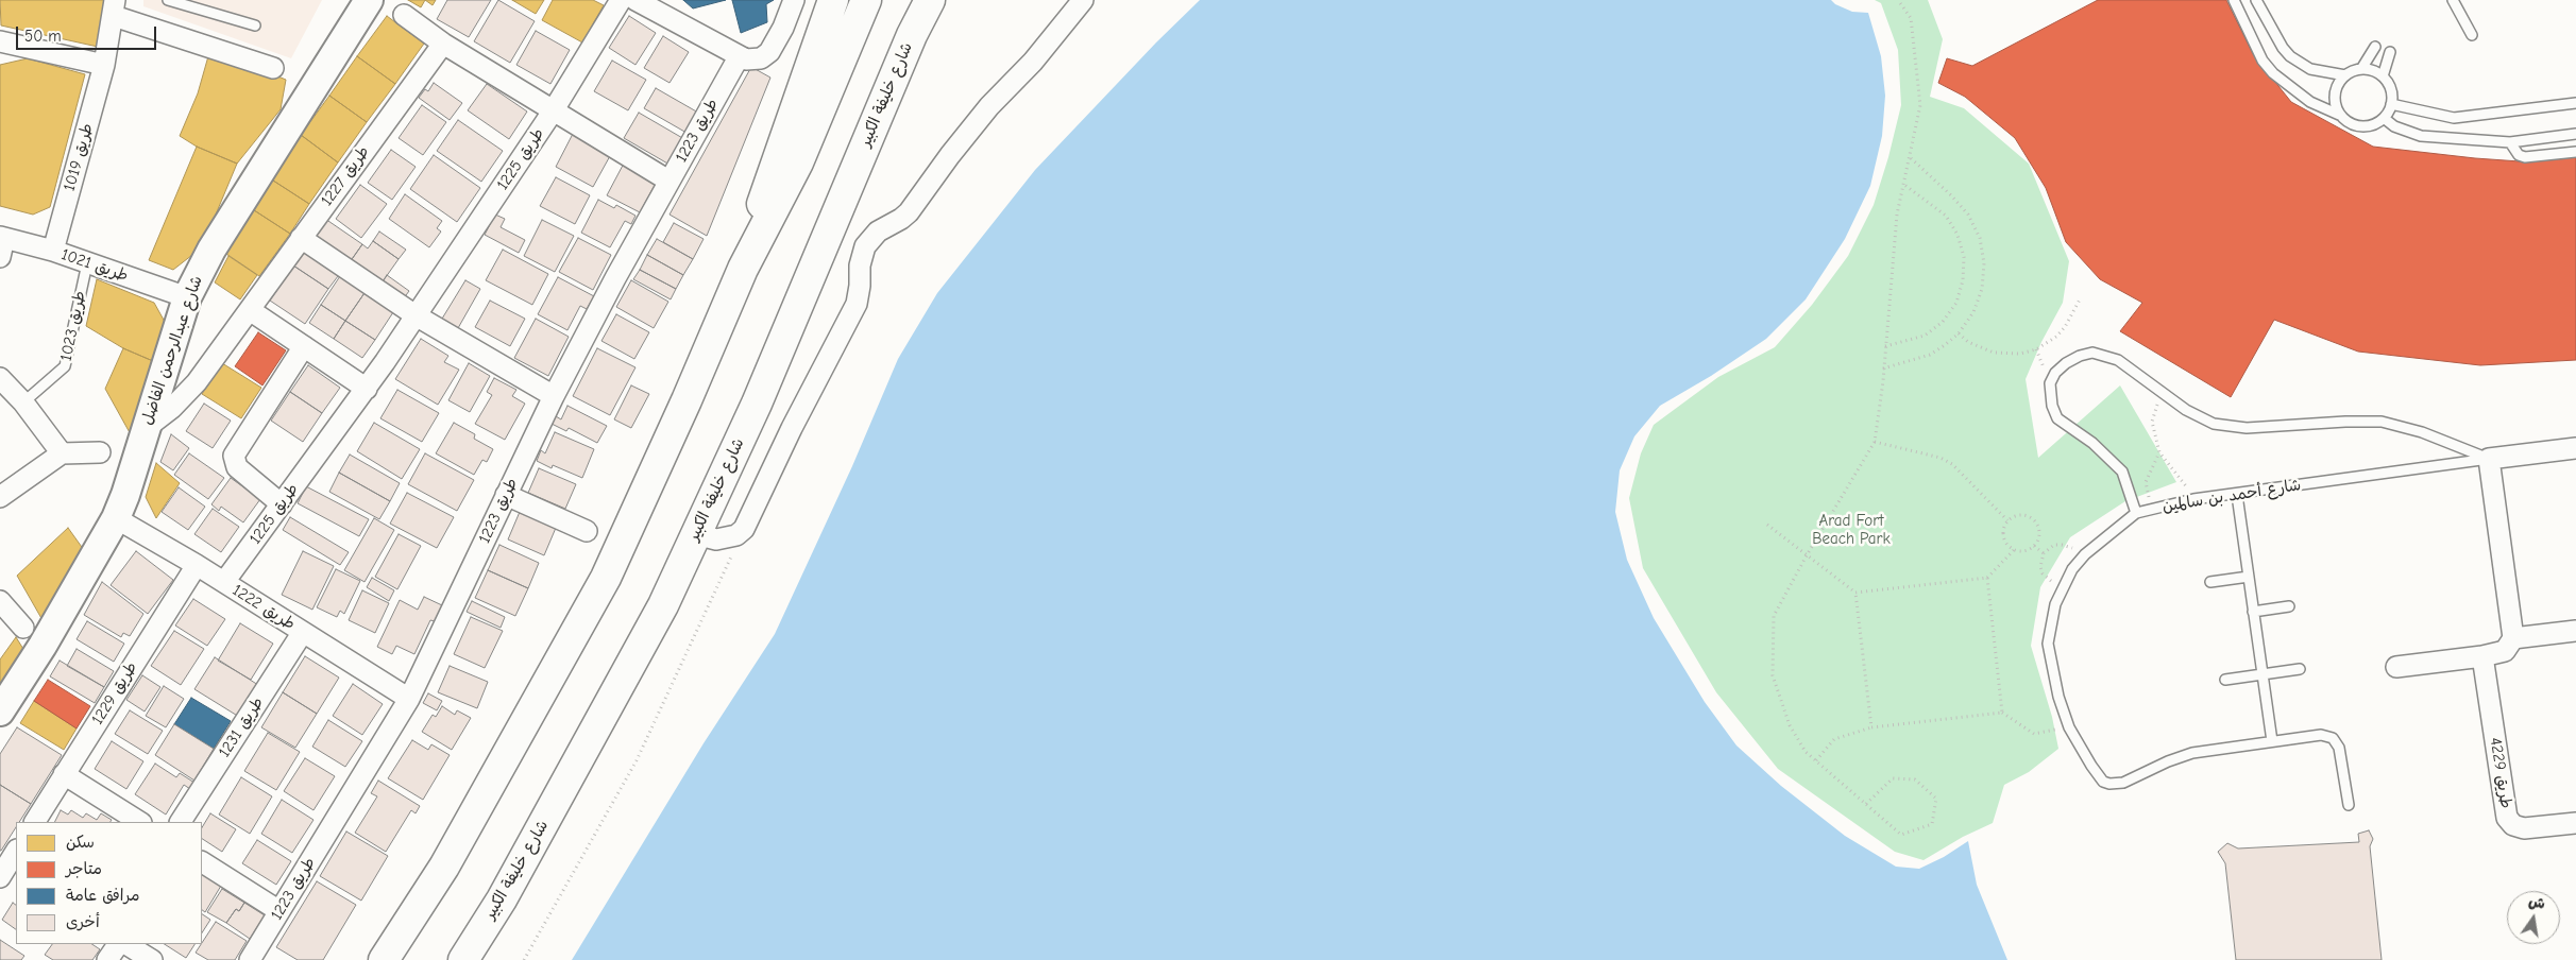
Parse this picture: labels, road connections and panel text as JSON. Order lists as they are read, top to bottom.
{
  "streets": {
    "main road": ["شارع خليفة الكبير"],
    "street": [
      "طريق 1223",
      "طريق 1019",
      "طريق 1225",
      "طريق 1227",
      "طريق 1021",
      "شارع عبدالرحمن الفاضل",
      "شارع أحمد بن سالمين",
      "طريق 1222",
      "طريق 1229",
      "طريق 1231",
      "طريق 4229"
    ],
    "lane": ["طريق 1023"]
  },
  "crossings": [
    ["طريق 1223", "طريق 1222"],
    ["طريق 1019", "طريق 1021"],
    ["طريق 1225", "طريق 1222"],
    ["طريق 1227", "شارع عبدالرحمن الفاضل"],
    ["طريق 1021", "طريق 1023"],
    ["طريق 1021", "شارع عبدالرحمن الفاضل"],
    ["شارع عبدالرحمن الفاضل", "طريق 1222"],
    ["طريق 1222", "طريق 1229"],
    ["طريق 1222", "طريق 1231"]
  ],
  "parks": ["Arad Fort Beach Park"],
  "legend": [
    "سكن",
    "متاجر",
    "مرافق عامة",
    "أخرى"
  ],
  "scale_bar": "50 m",
  "north": "top"
}
